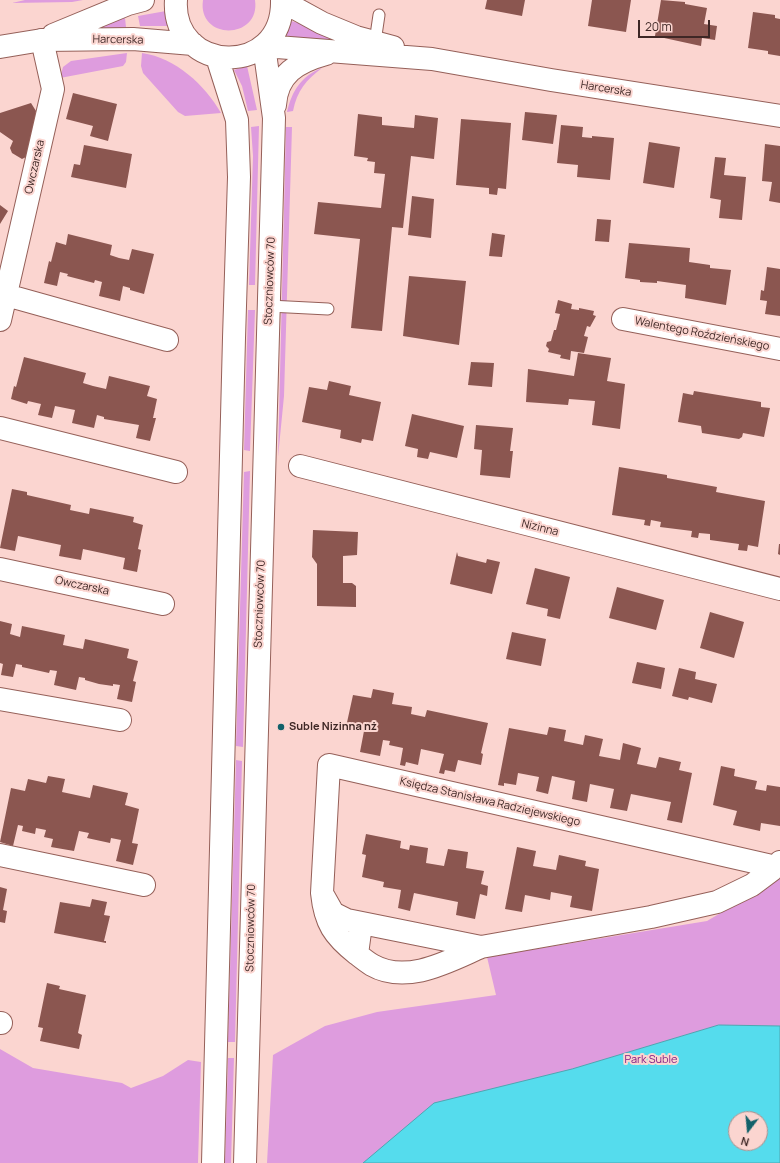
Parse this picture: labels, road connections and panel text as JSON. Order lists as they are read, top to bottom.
{
  "streets": {
    "street": [
      "Harcerska",
      "Owczarska",
      "Stoczniowców 70",
      "Walentego Roździeńskiego",
      "Nizinna",
      "Księdza Stanisława Radziejewskiego"
    ]
  },
  "crossings": [
    ["Harcerska", "Owczarska"],
    ["Harcerska", "Stoczniowców 70"]
  ],
  "parks": ["Park Suble"],
  "places": ["Suble Nizinna nż"],
  "scale_bar": "20 m",
  "north": "bottom"
}
